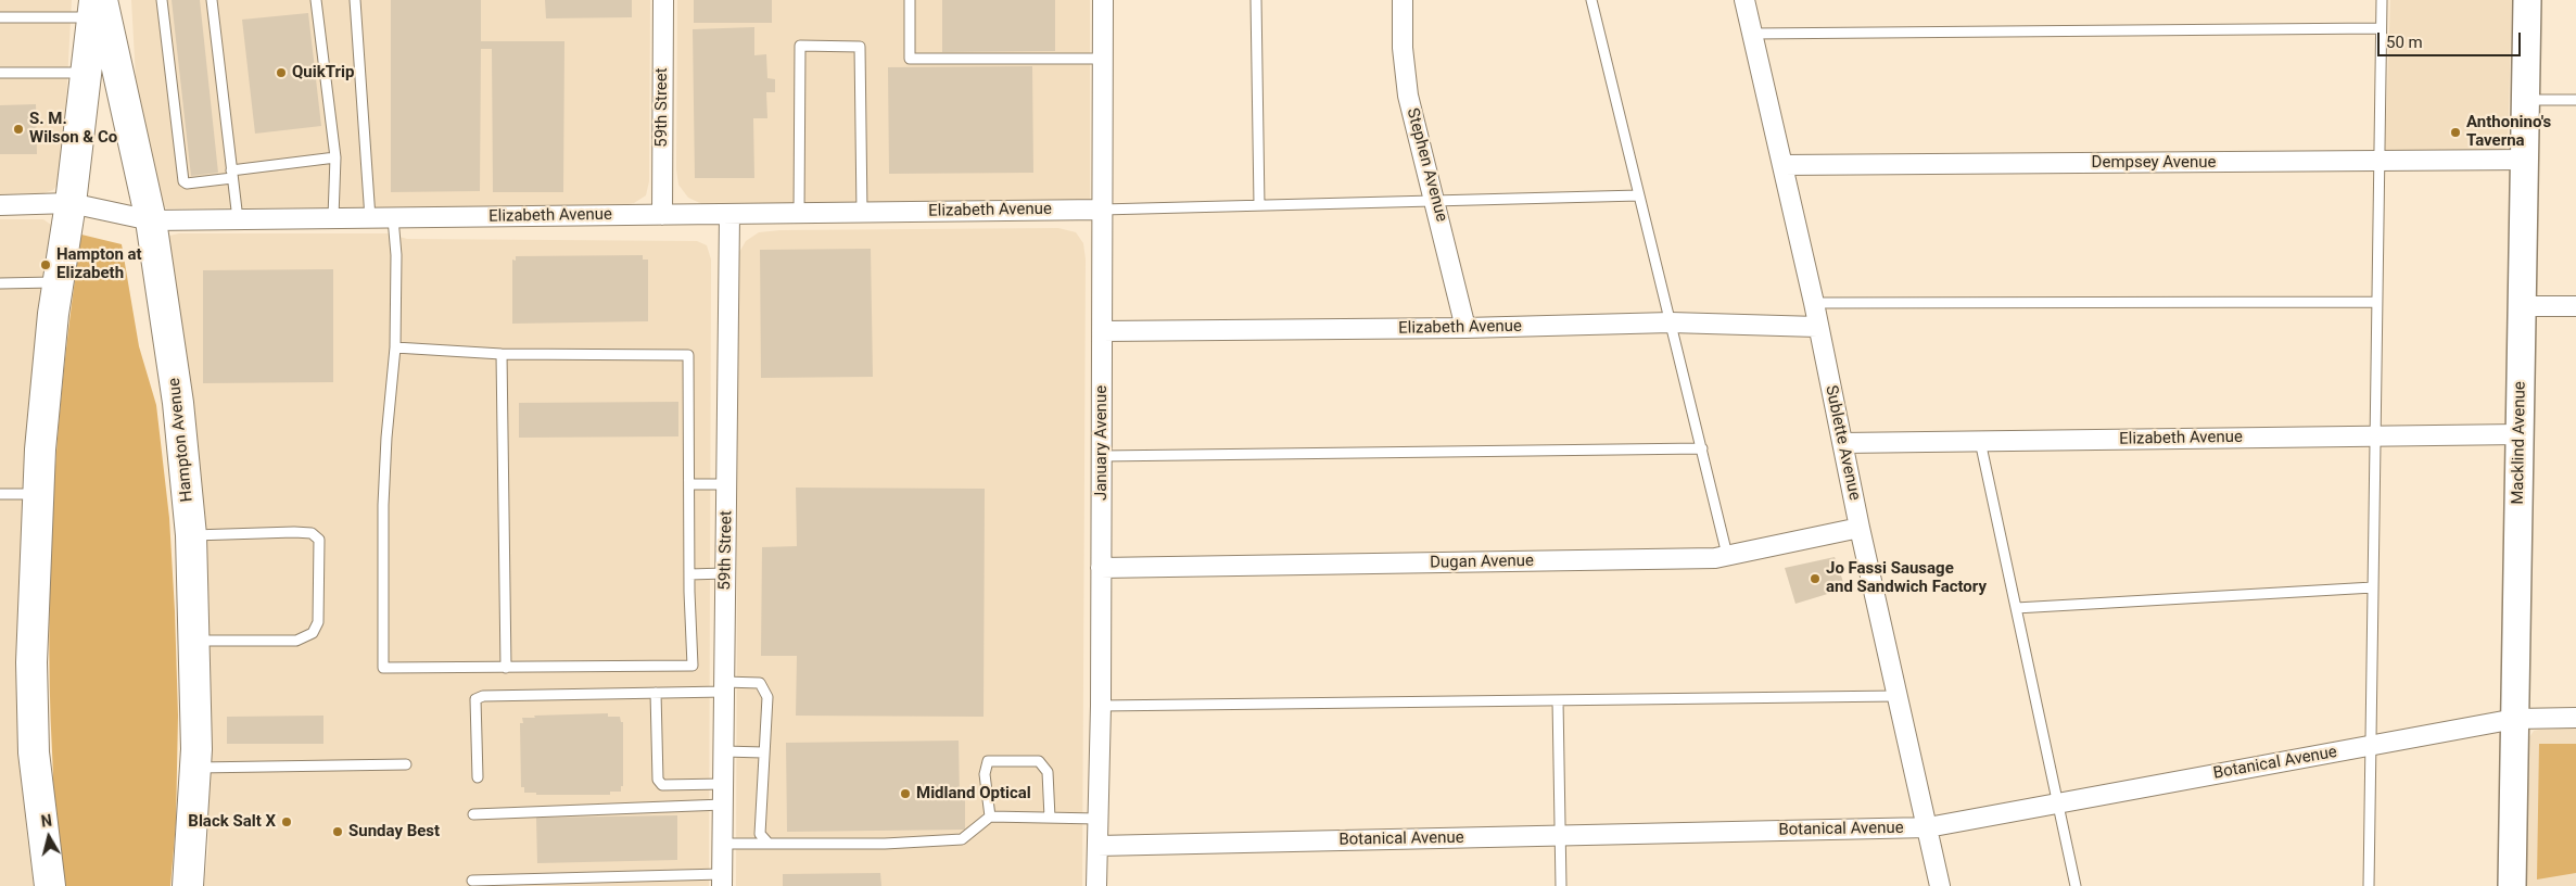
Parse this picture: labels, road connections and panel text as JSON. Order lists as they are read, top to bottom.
{
  "streets": {
    "main road": ["Hampton Avenue"],
    "street": [
      "59th Street",
      "Dempsey Avenue",
      "Stephen Avenue",
      "Elizabeth Avenue",
      "January Avenue",
      "Sublette Avenue",
      "Macklind Avenue",
      "Dugan Avenue",
      "Botanical Avenue"
    ]
  },
  "crossings": [
    ["59th Street", "Elizabeth Avenue"],
    ["Dempsey Avenue", "Sublette Avenue"],
    ["Dempsey Avenue", "Macklind Avenue"],
    ["Stephen Avenue", "Elizabeth Avenue"],
    ["Elizabeth Avenue", "Hampton Avenue"],
    ["Elizabeth Avenue", "January Avenue"],
    ["Elizabeth Avenue", "Sublette Avenue"],
    ["Elizabeth Avenue", "Macklind Avenue"],
    ["January Avenue", "Dugan Avenue"],
    ["January Avenue", "Botanical Avenue"],
    ["Sublette Avenue", "Dugan Avenue"],
    ["Sublette Avenue", "Botanical Avenue"],
    ["Macklind Avenue", "Botanical Avenue"]
  ],
  "places": [
    "QuikTrip",
    "S. M. Wilson & Co",
    "Anthonino's Taverna",
    "Hampton at Elizabeth",
    "Jo Fassi Sausage and Sandwich Factory",
    "Midland Optical",
    "Black Salt X",
    "Sunday Best"
  ],
  "scale_bar": "50 m",
  "north": "top"
}
